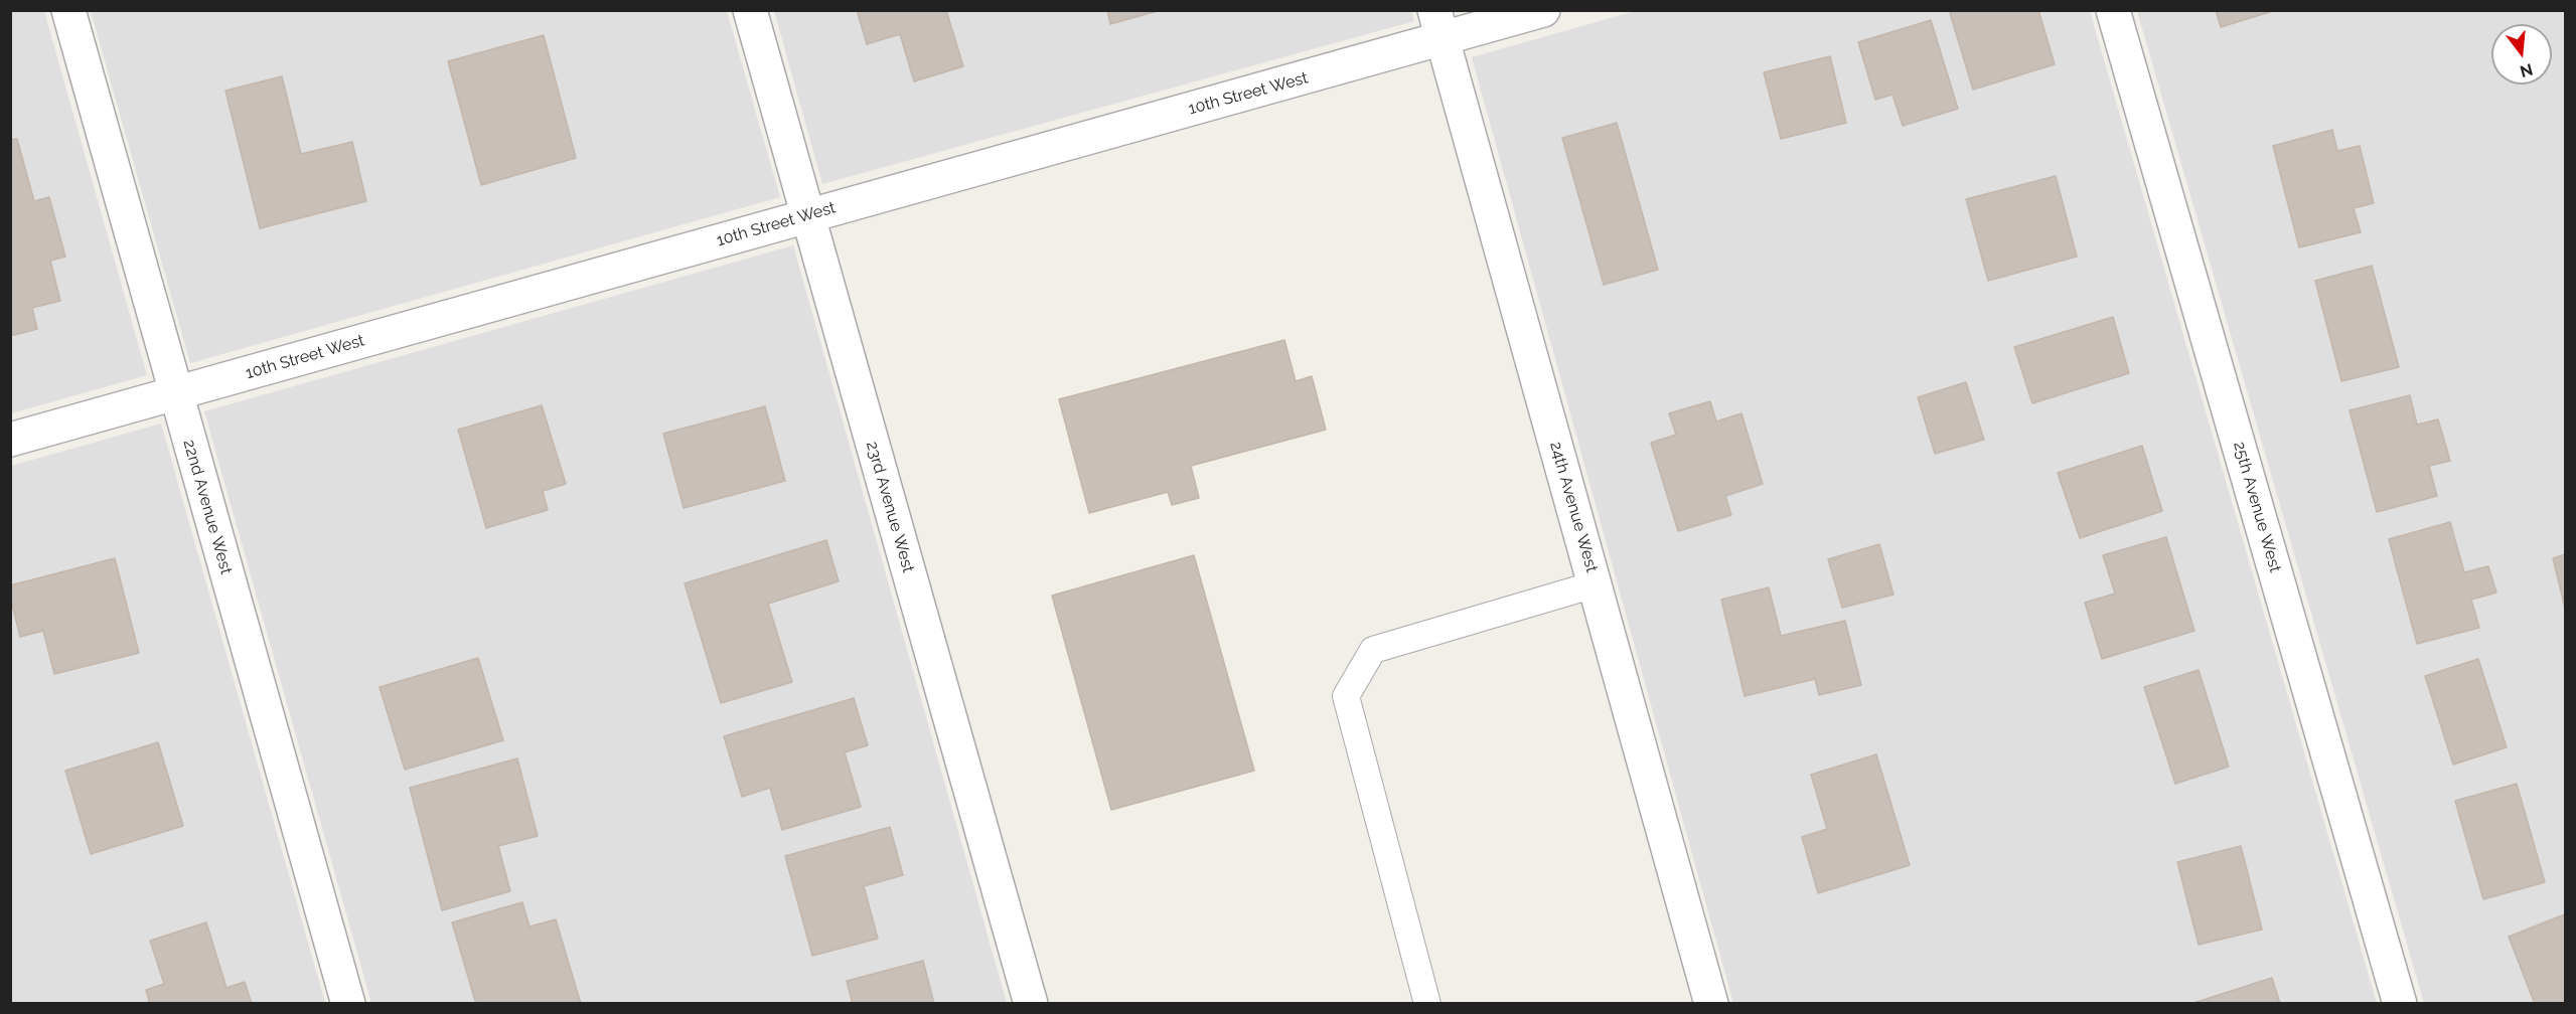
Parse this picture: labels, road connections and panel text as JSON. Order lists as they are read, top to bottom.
{
  "streets": {
    "street": [
      "10th Street West",
      "22nd Avenue West",
      "23rd Avenue West",
      "24th Avenue West",
      "25th Avenue West"
    ]
  },
  "crossings": [
    ["10th Street West", "22nd Avenue West"],
    ["10th Street West", "23rd Avenue West"],
    ["10th Street West", "24th Avenue West"]
  ],
  "north": "bottom"
}
